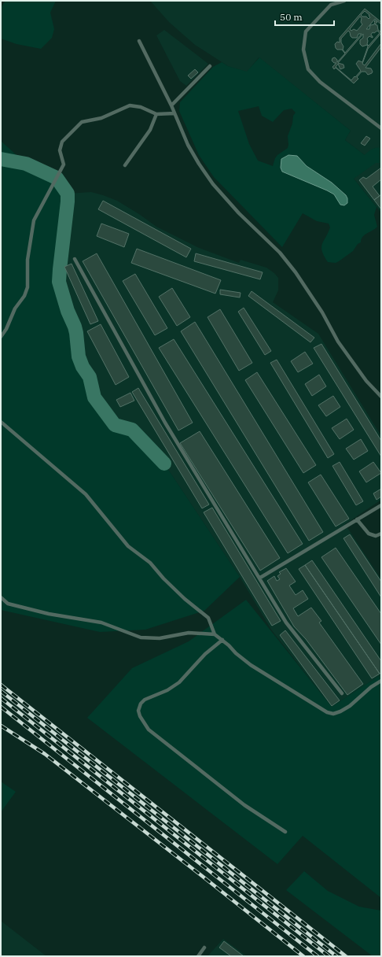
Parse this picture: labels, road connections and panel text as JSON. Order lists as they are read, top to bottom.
{
  "scale_bar": "50 m"
}
